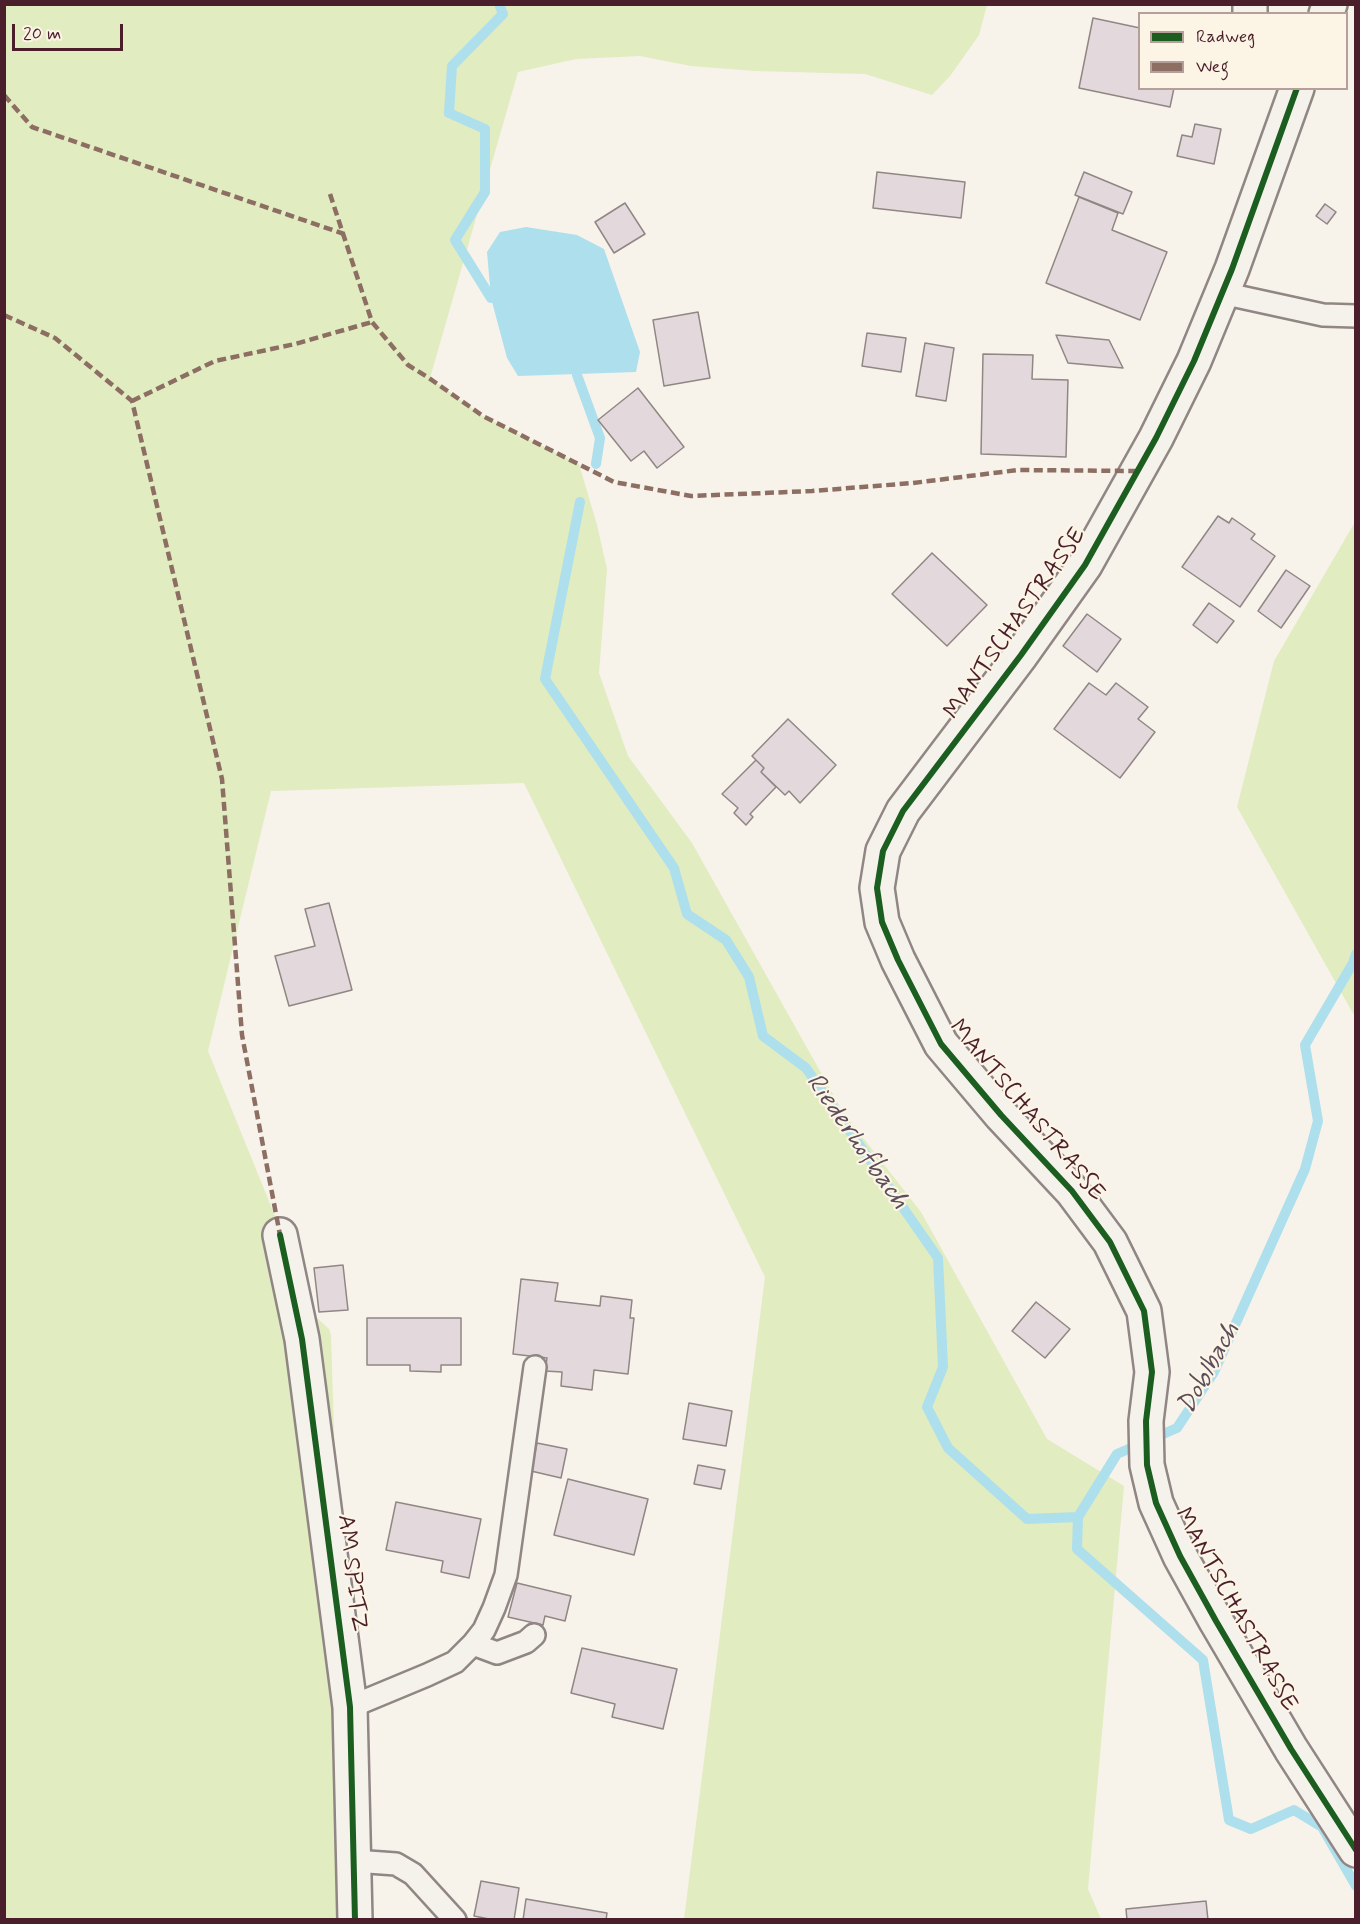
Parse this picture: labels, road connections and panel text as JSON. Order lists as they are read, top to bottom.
{
  "streets": {
    "street": ["MANTSCHASTRASSE", "AM SPITZ"]
  },
  "water": ["Riederhofbach", "Doblbach"],
  "legend": ["Radweg", "Weg"],
  "scale_bar": "20 m"
}
